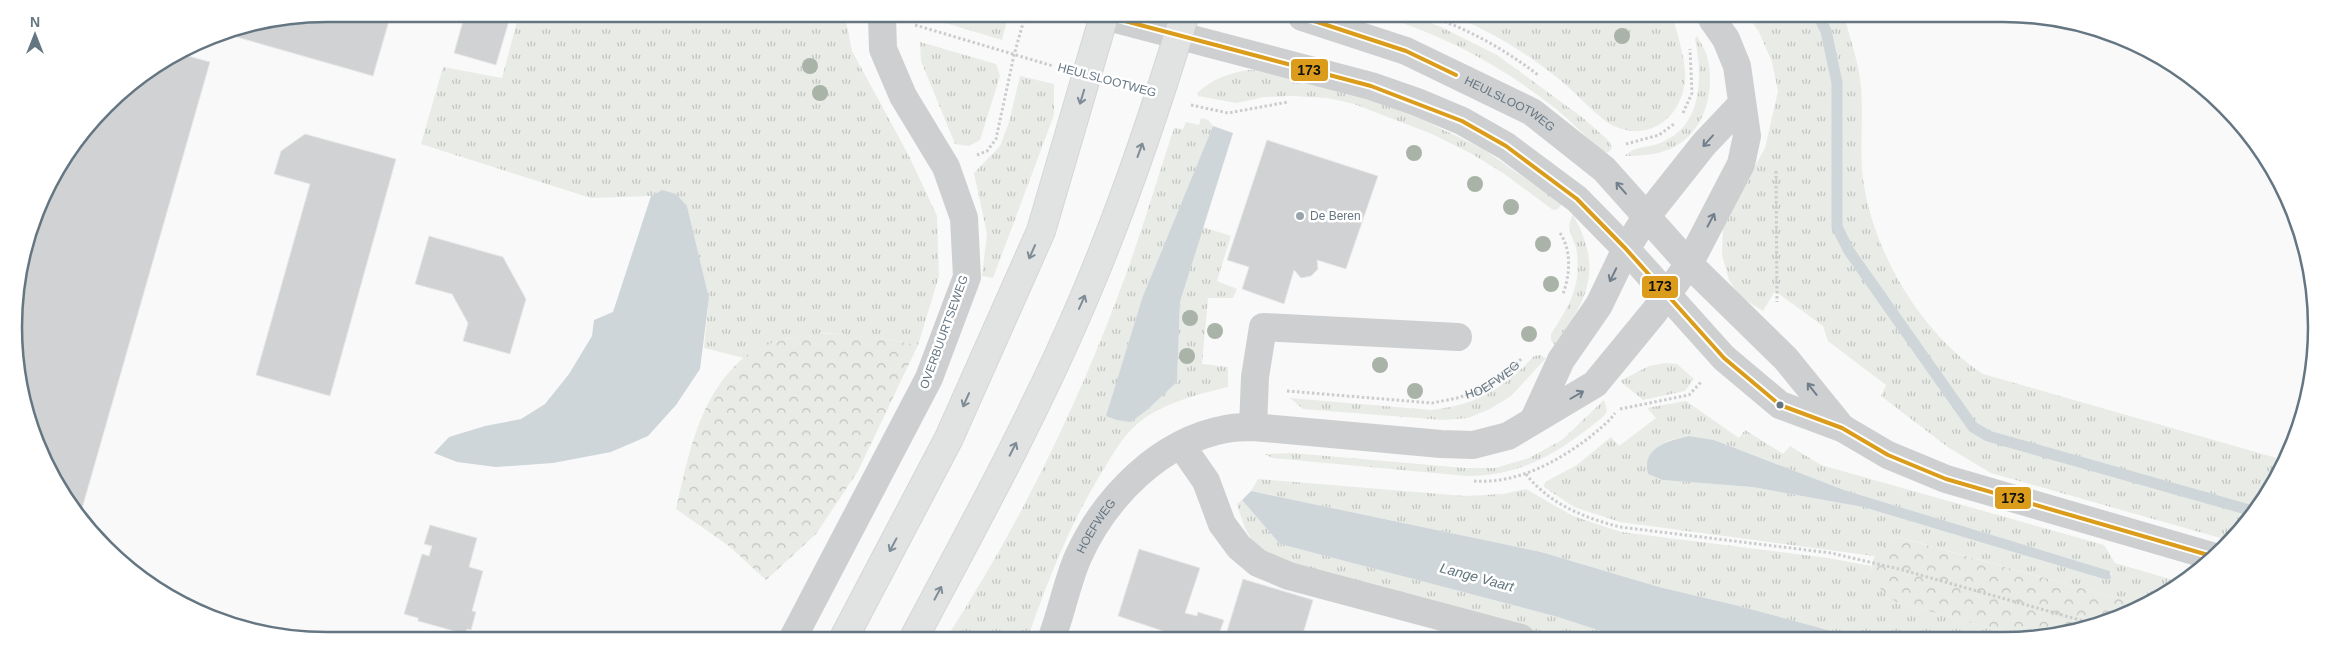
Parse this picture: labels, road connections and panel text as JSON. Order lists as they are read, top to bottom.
{
  "streets": {
    "street": ["HEULSLOOTWEG", "OVERBUURTSEWEG", "HOEFWEG"]
  },
  "crossings": [
    ["HEULSLOOTWEG", "HOEFWEG"]
  ],
  "water": ["Lange Vaart"],
  "places": ["De Beren"],
  "lines": ["transit line 173"],
  "north": "top"
}
